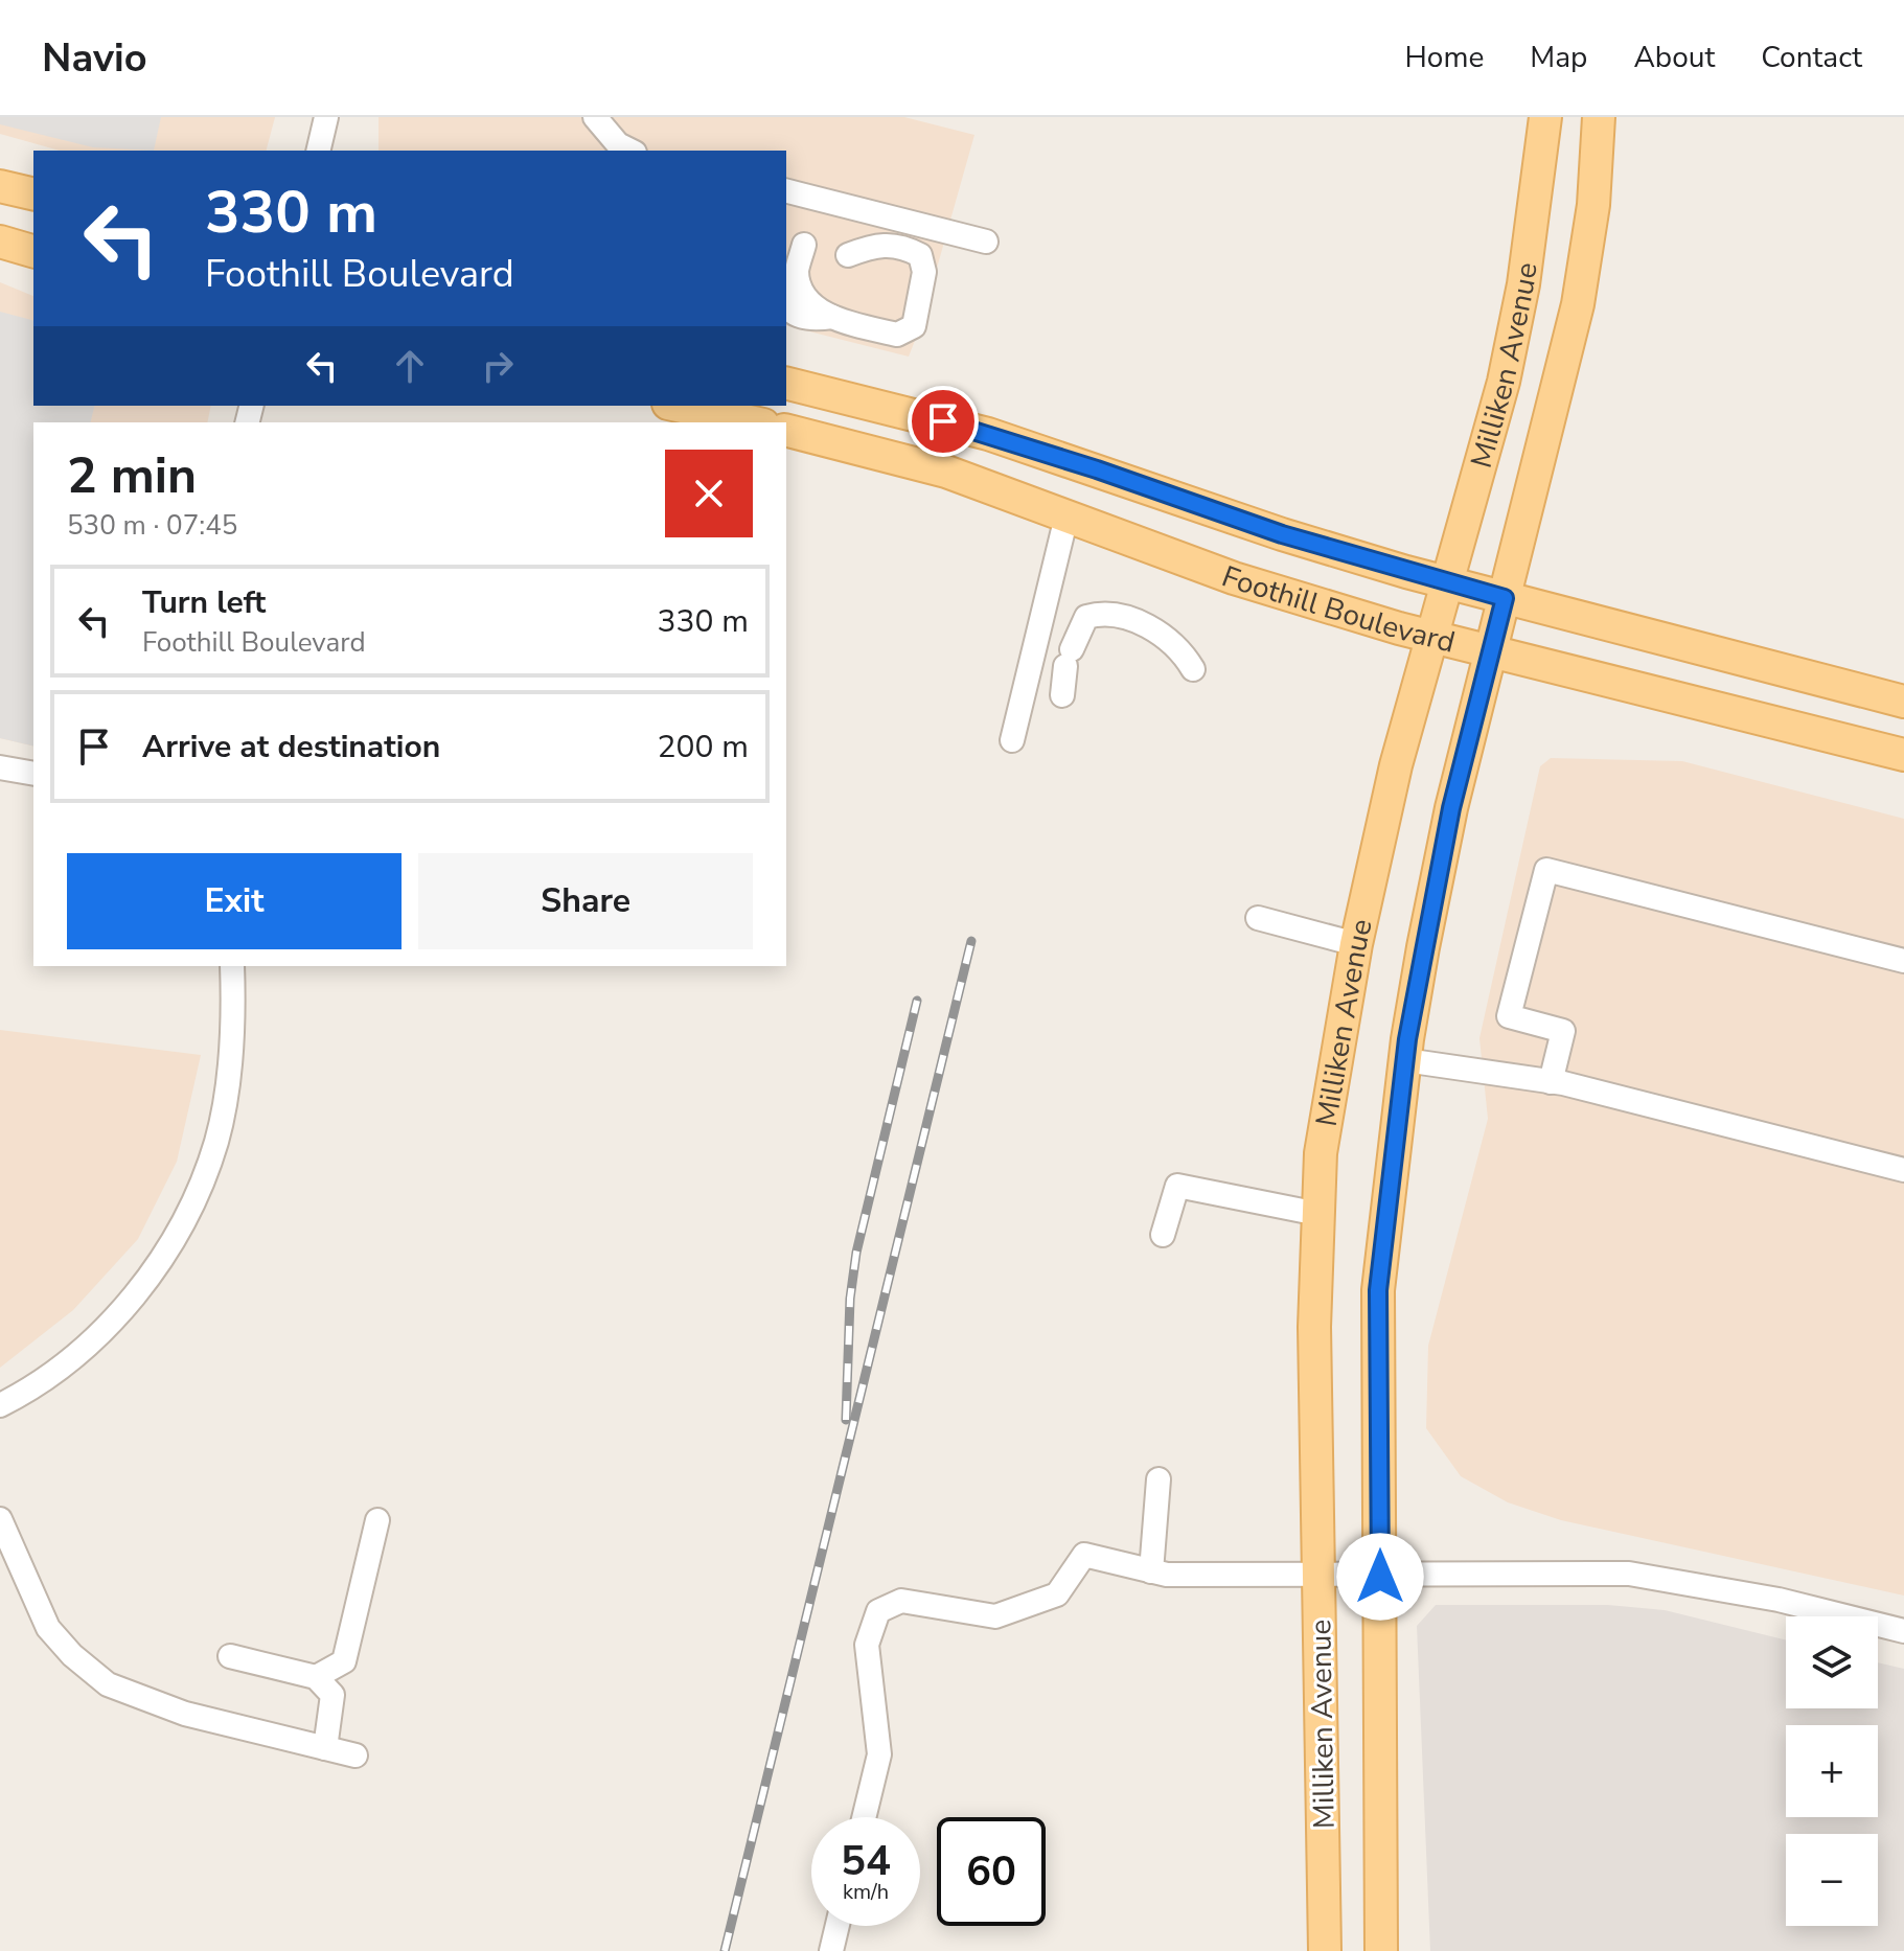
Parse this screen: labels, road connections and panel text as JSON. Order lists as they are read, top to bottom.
{
  "streets": {
    "main road": ["Milliken Avenue", "Foothill Boulevard"]
  },
  "crossings": [
    ["Milliken Avenue", "Foothill Boulevard"]
  ],
  "page": {
    "header": "Navio",
    "nav": [
      "Home",
      "Map",
      "About",
      "Contact"
    ],
    "turn": ["330 m", "Foothill Boulevard"],
    "heading": ["2 min", "530 m · 07:45"],
    "list": [
      {
        "name": "Turn left",
        "note": "Foothill Boulevard",
        "value": "330 m"
      },
      {
        "name": "Arrive at destination",
        "value": "200 m"
      }
    ],
    "buttons": ["Exit", "Share"],
    "map_buttons": ["+", "−"],
    "speed": "54 km/h",
    "limit": "60"
  }
}
